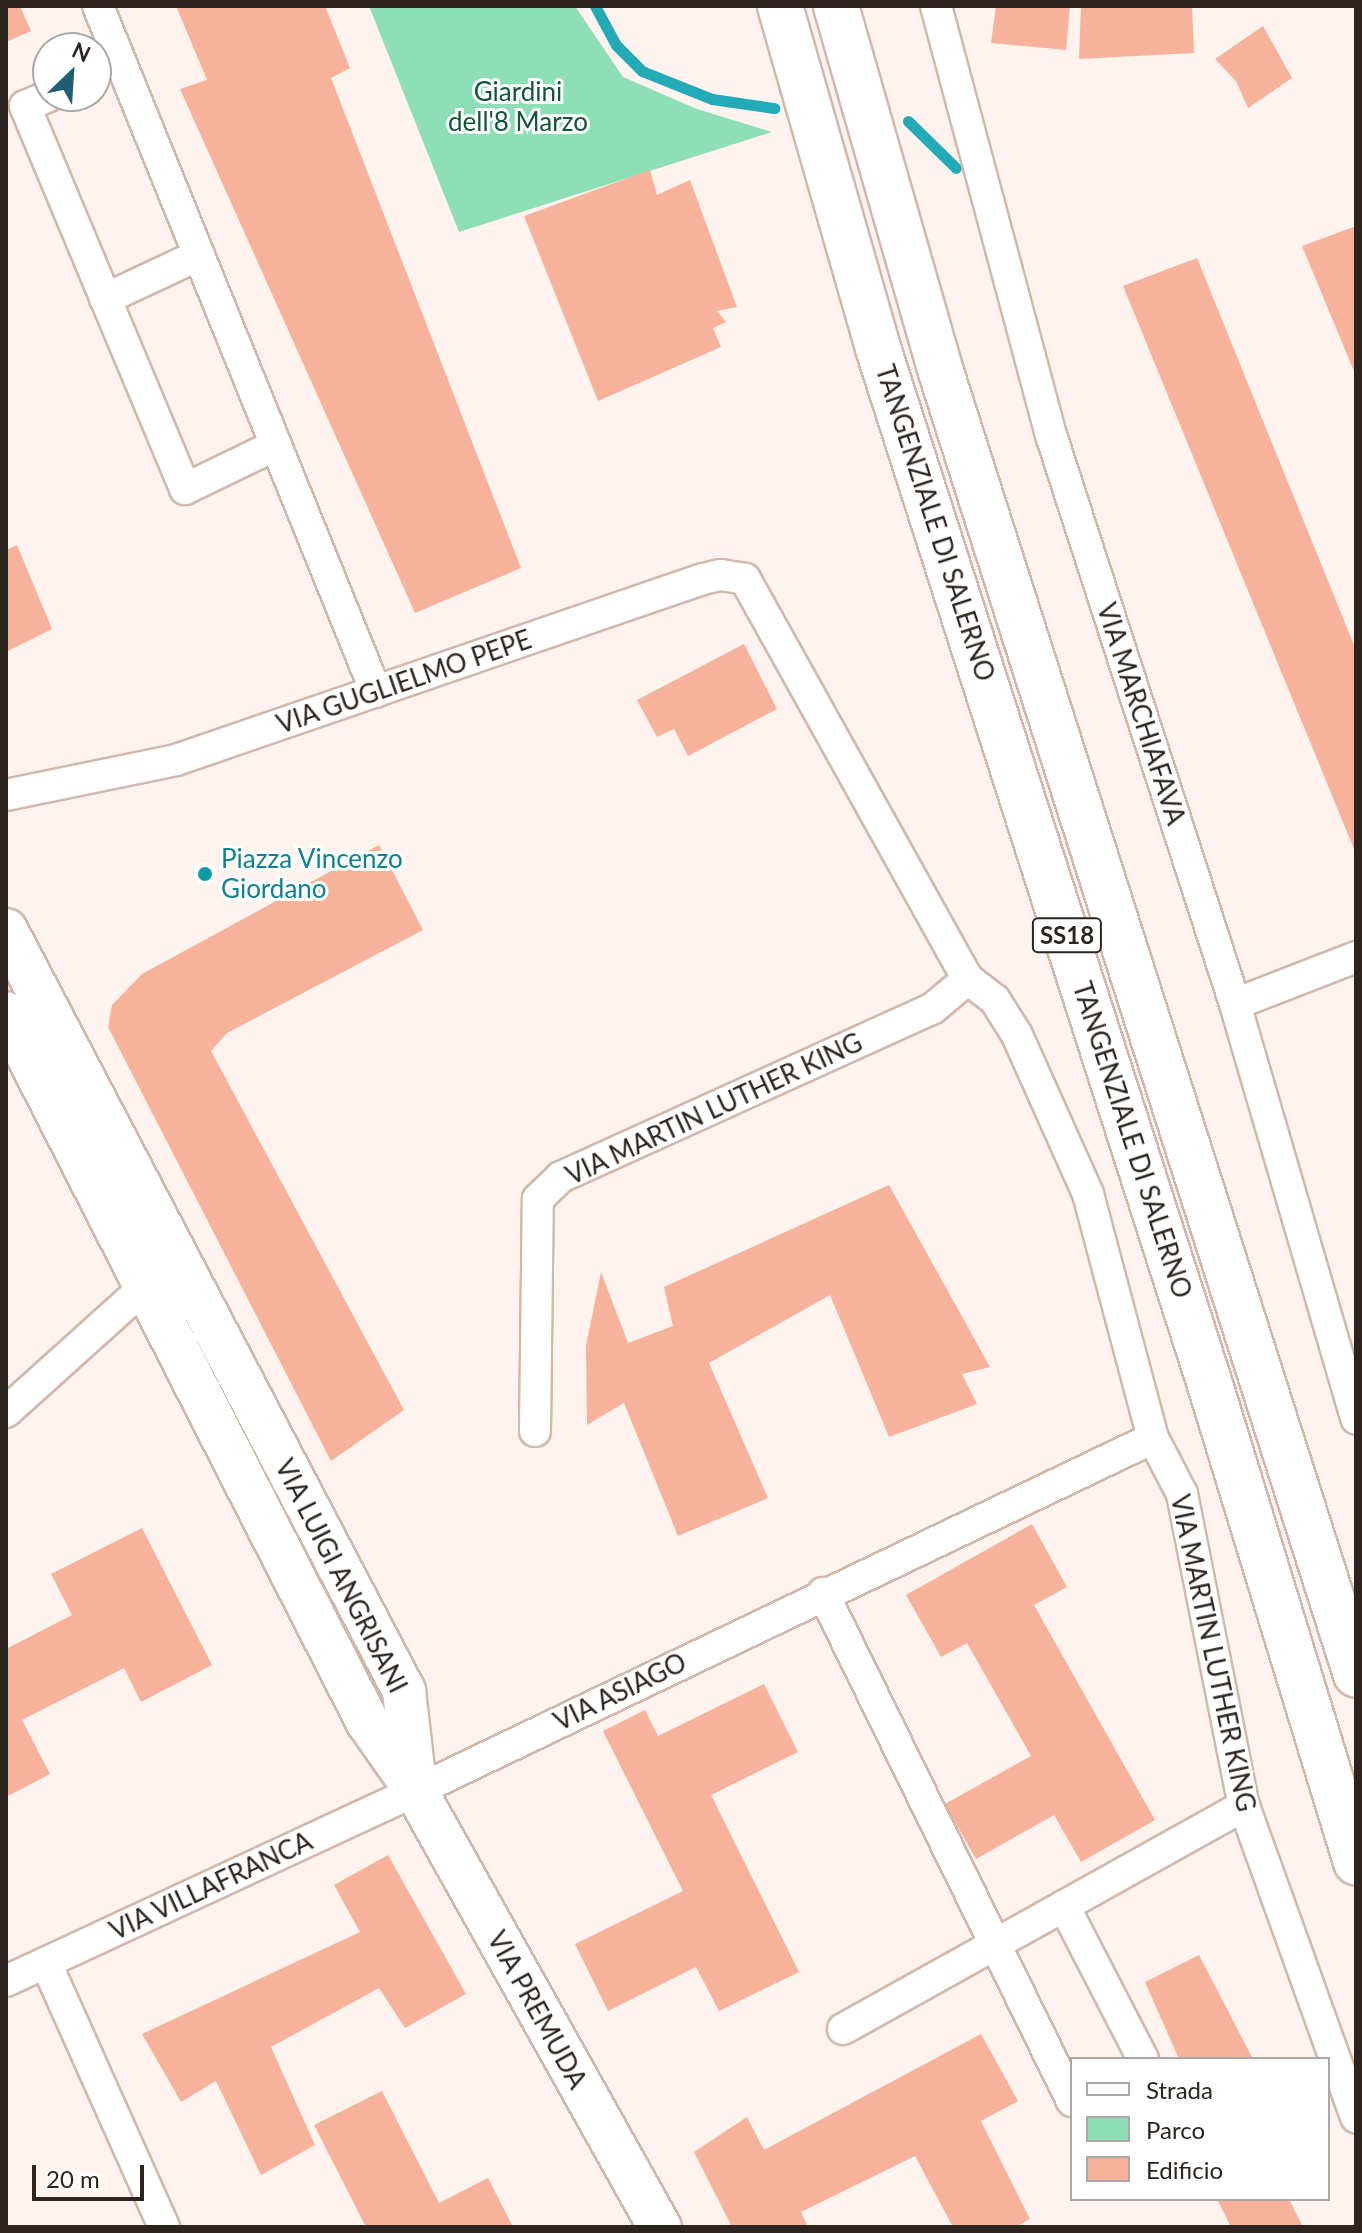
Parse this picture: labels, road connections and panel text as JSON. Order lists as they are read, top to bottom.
{
  "streets": {
    "highway": ["TANGENZIALE DI SALERNO", "SS18"],
    "street": [
      "VIA GUGLIELMO PEPE",
      "VIA MARCHIAFAVA",
      "VIA MARTIN LUTHER KING",
      "VIA LUIGI ANGRISANI",
      "VIA ASIAGO",
      "VIA VILLAFRANCA",
      "VIA PREMUDA"
    ]
  },
  "crossings": [
    ["VIA GUGLIELMO PEPE", "VIA MARTIN LUTHER KING"],
    ["VIA MARTIN LUTHER KING", "VIA ASIAGO"],
    ["VIA LUIGI ANGRISANI", "VIA ASIAGO"],
    ["VIA LUIGI ANGRISANI", "VIA VILLAFRANCA"],
    ["VIA LUIGI ANGRISANI", "VIA PREMUDA"],
    ["VIA ASIAGO", "VIA VILLAFRANCA"],
    ["VIA ASIAGO", "VIA PREMUDA"],
    ["VIA VILLAFRANCA", "VIA PREMUDA"]
  ],
  "parks": ["Giardini dell'8 Marzo"],
  "places": ["Piazza Vincenzo Giordano"],
  "legend": ["Strada", "Parco", "Edificio"],
  "scale_bar": "20 m",
  "north": "top right"
}
